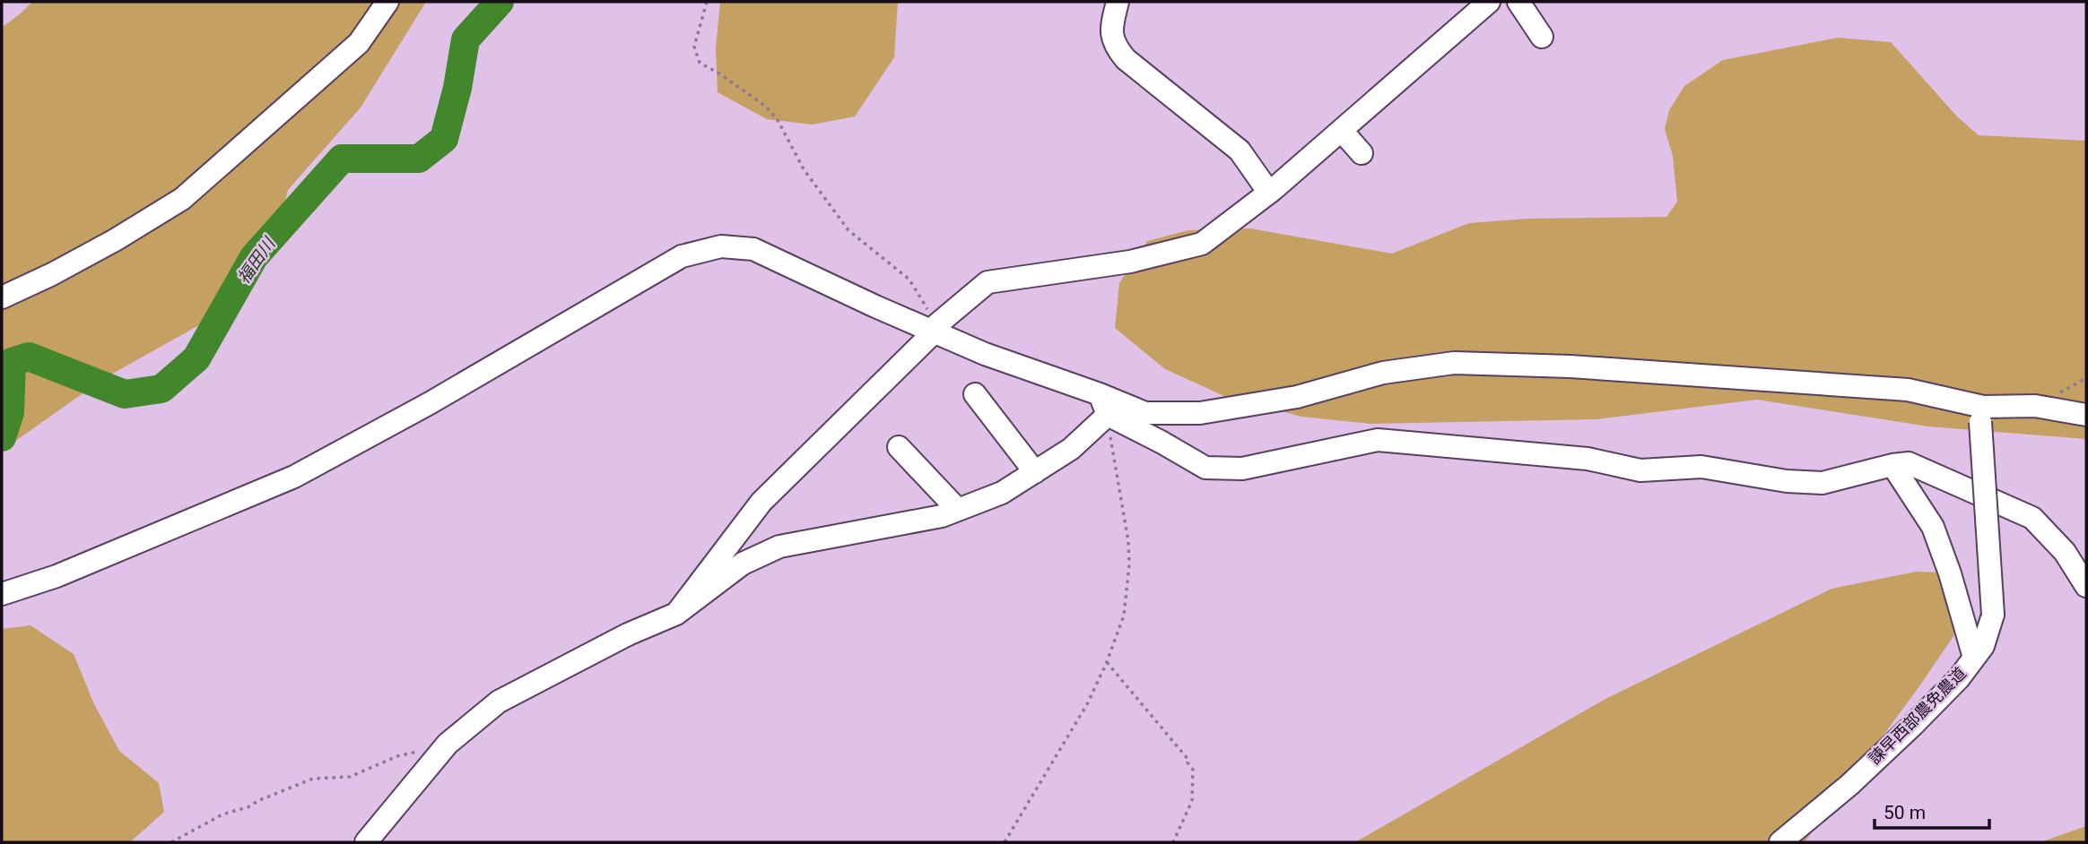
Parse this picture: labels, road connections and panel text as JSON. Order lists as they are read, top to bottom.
{
  "streets": {
    "street": ["諫早西部農免農道"]
  },
  "water": ["福田川"],
  "scale_bar": "50 m"
}
